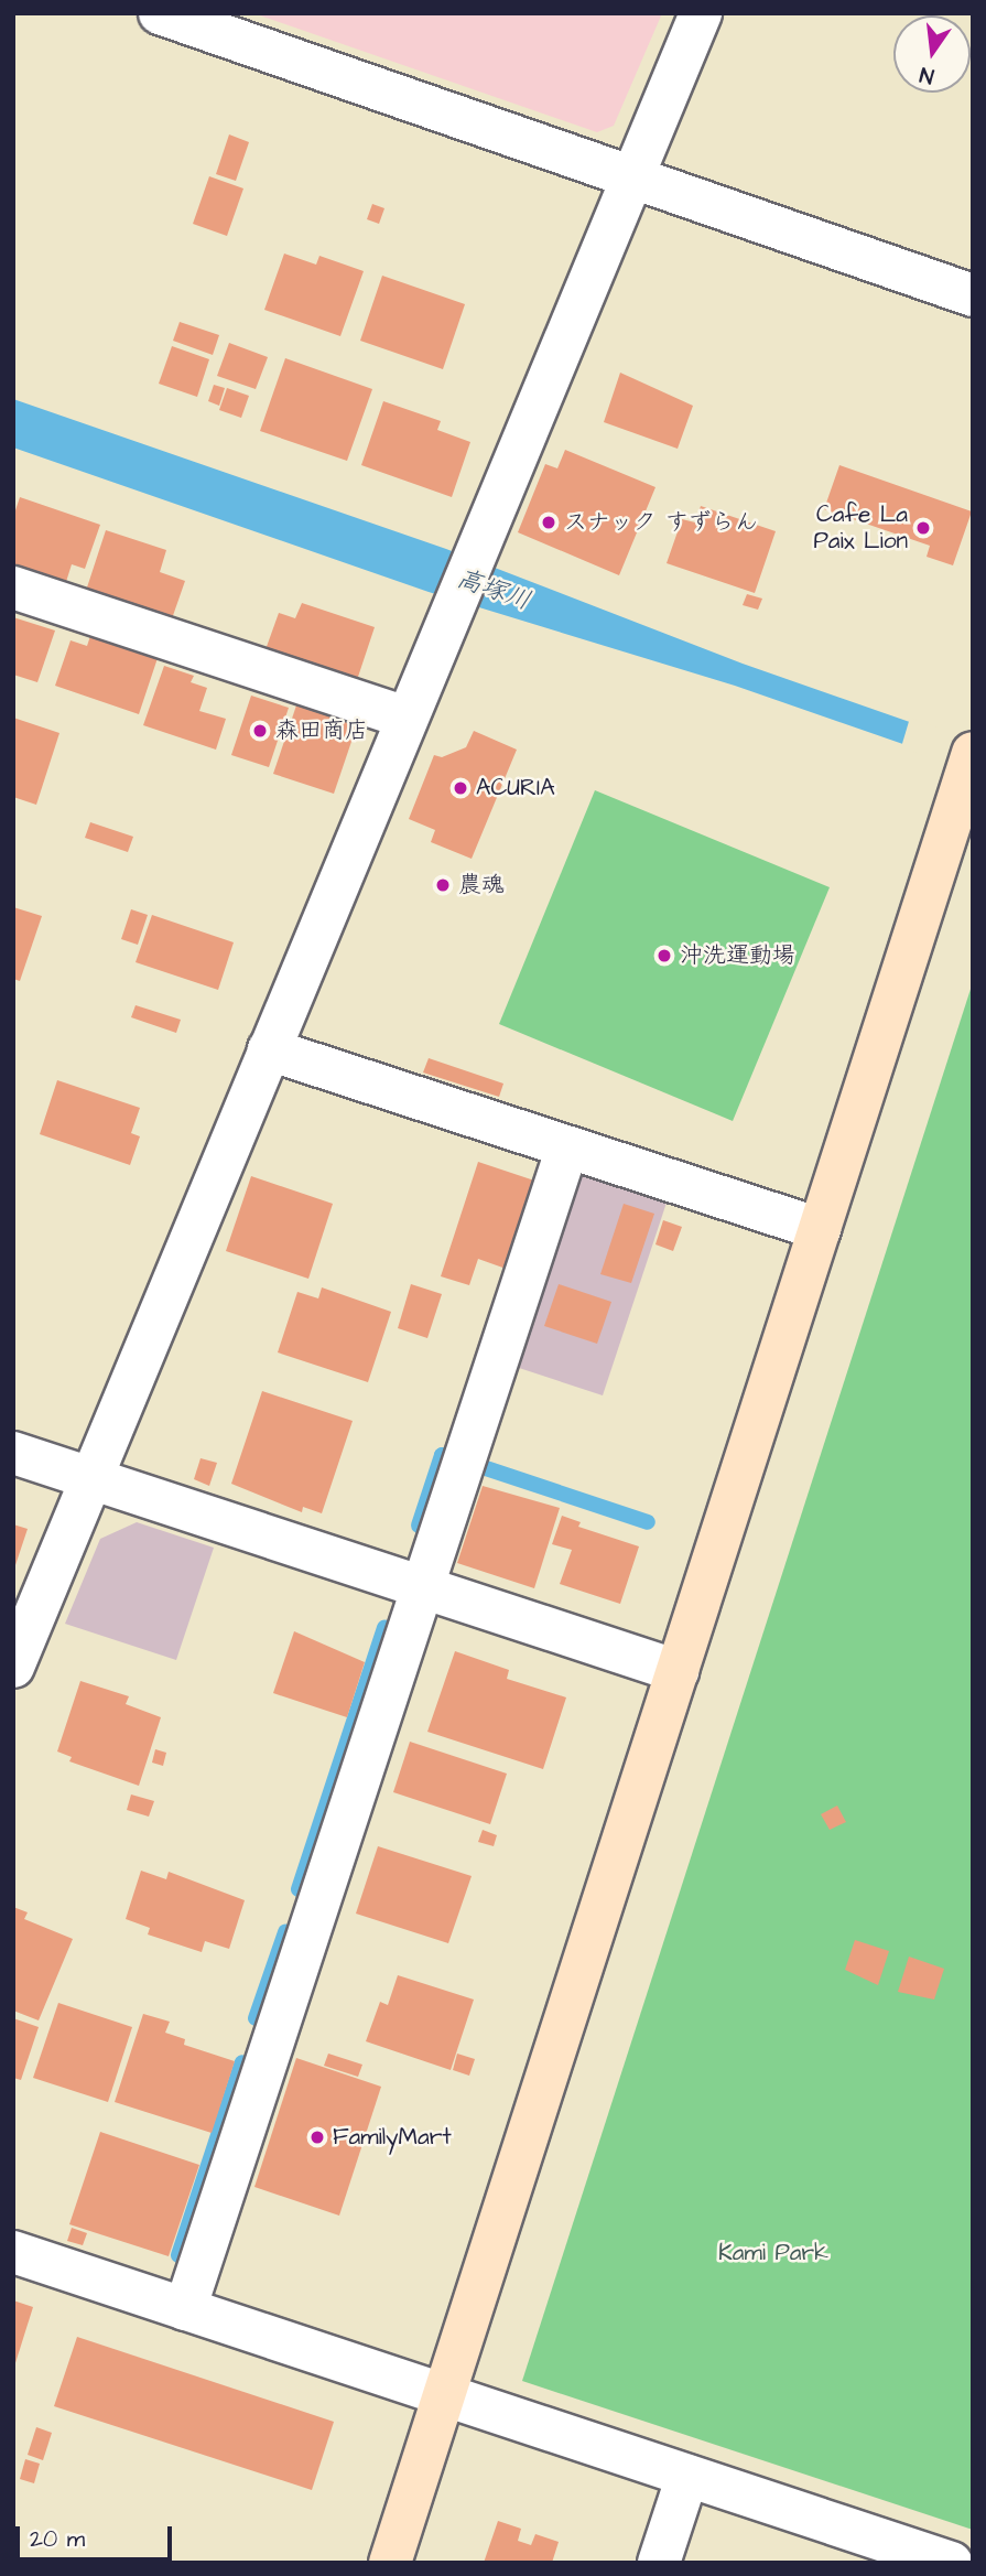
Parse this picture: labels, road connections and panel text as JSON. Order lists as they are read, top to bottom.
{
  "water": ["高塚川"],
  "parks": ["Kami Park"],
  "places": [
    "スナック すずらん",
    "Cafe La Paix Lion",
    "森田商店",
    "ACURIA",
    "農魂",
    "沖洗運動場",
    "FamilyMart"
  ],
  "scale_bar": "20 m",
  "north": "bottom"
}
